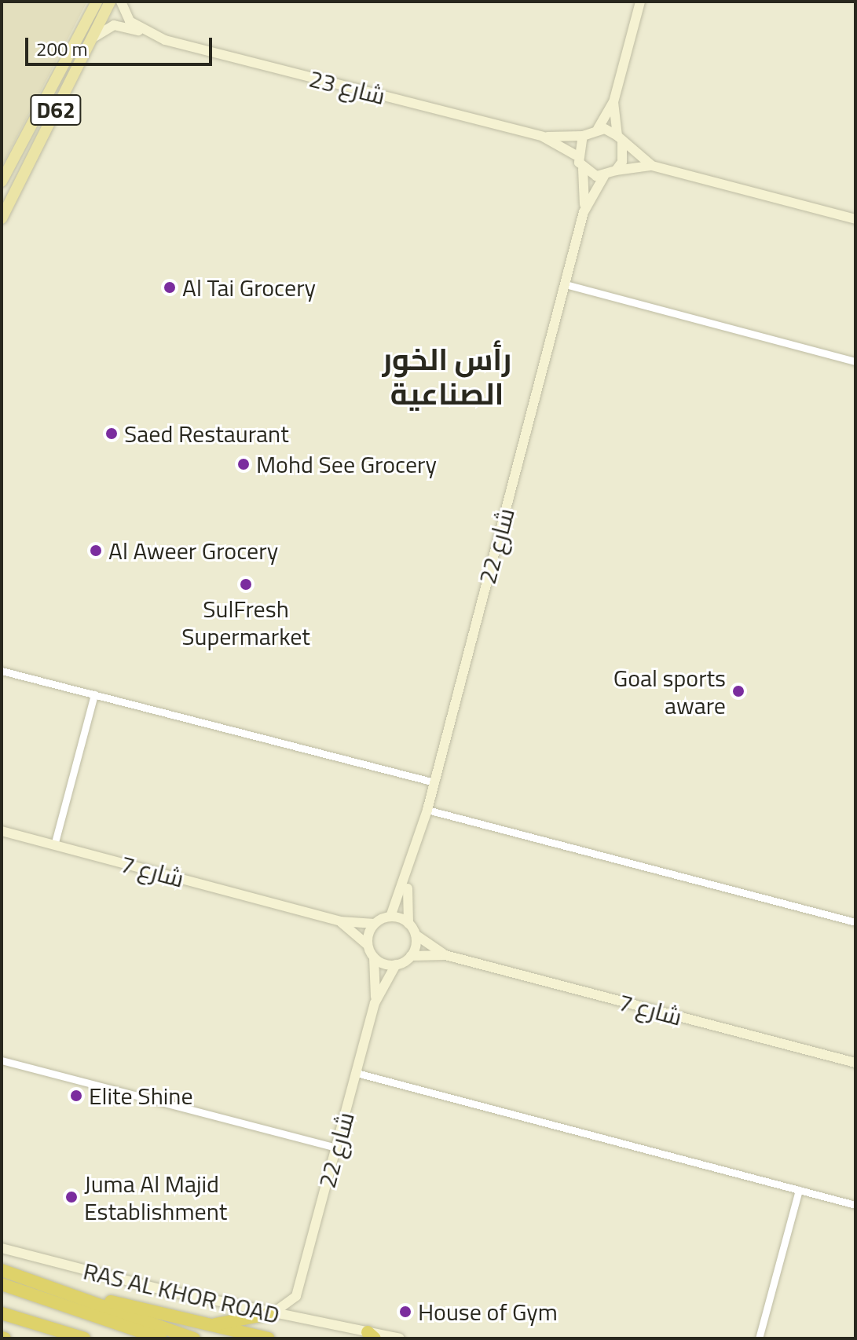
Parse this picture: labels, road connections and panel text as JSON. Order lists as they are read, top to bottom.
{
  "streets": {
    "main road": ["D62"],
    "street": [
      "شارع 23",
      "شارع 22",
      "شارع 7",
      "RAS AL KHOR ROAD"
    ]
  },
  "crossings": [
    ["شارع 23", "D62"],
    ["شارع 23", "شارع 22"],
    ["شارع 22", "شارع 7"]
  ],
  "districts": ["رأس الخور الصناعية"],
  "places": [
    "Al Tai Grocery",
    "Saed Restaurant",
    "Mohd See Grocery",
    "Al Aweer Grocery",
    "SulFresh Supermarket",
    "Goal sports aware",
    "Elite Shine",
    "Juma Al Majid Establishment",
    "House of Gym"
  ],
  "scale_bar": "200 m"
}
